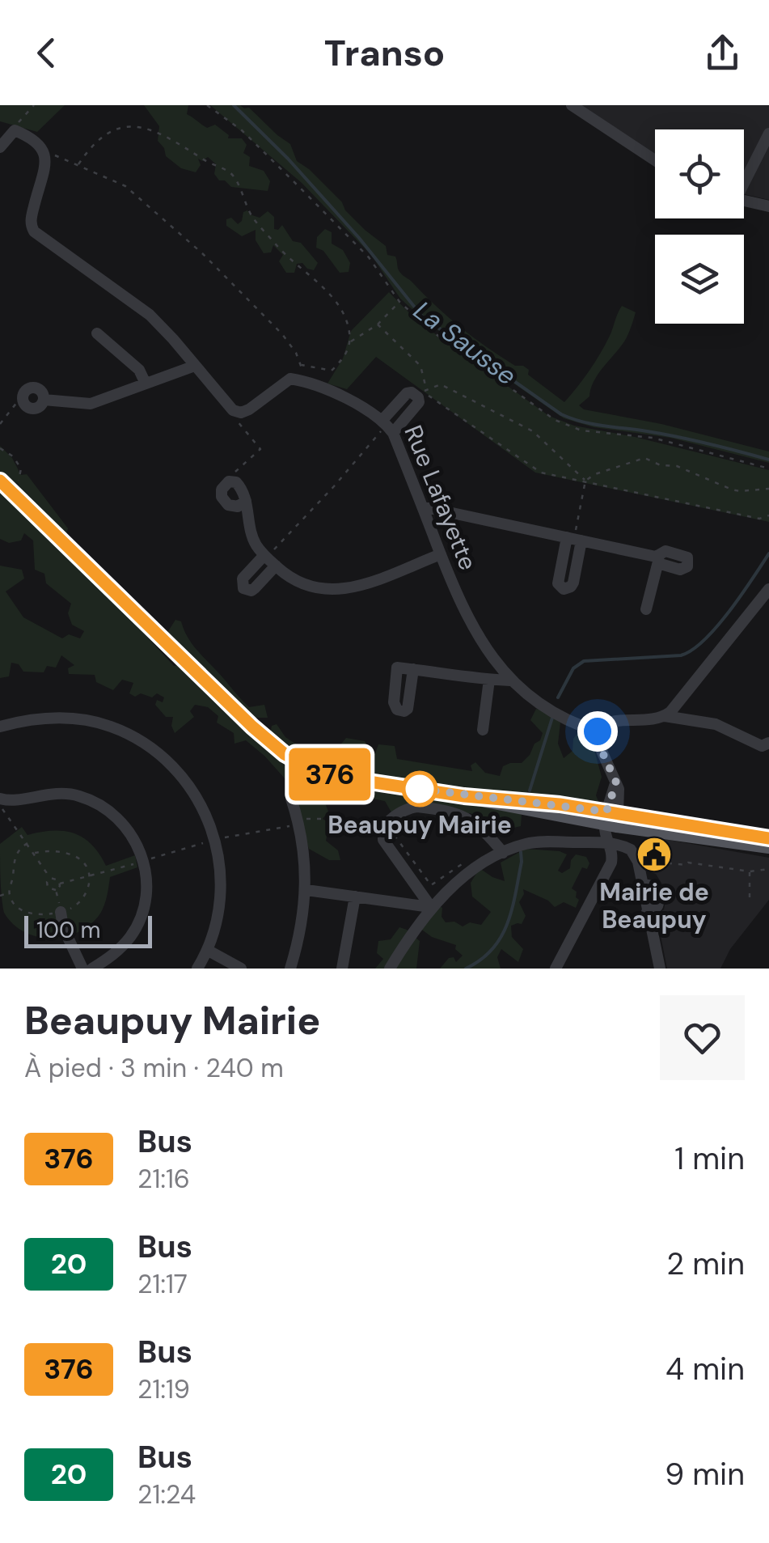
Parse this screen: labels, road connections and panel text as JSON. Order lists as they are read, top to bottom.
{
  "streets": {
    "street": ["Rue Lafayette"]
  },
  "water": ["La Sausse"],
  "places": {
    "other": ["Beaupuy Mairie"],
    "public building": ["Mairie de Beaupuy"]
  },
  "lines": ["bus line 376"],
  "scale_bar": "100 m",
  "page": {
    "header": "Transo",
    "on_map": "376",
    "scale": "100 m",
    "heading": ["Beaupuy Mairie", "À pied · 3 min · 240 m"],
    "list": [
      {
        "mark": "376",
        "name": "Bus",
        "note": "21:16",
        "value": "1 min"
      },
      {
        "mark": "20",
        "name": "Bus",
        "note": "21:17",
        "value": "2 min"
      },
      {
        "mark": "376",
        "name": "Bus",
        "note": "21:19",
        "value": "4 min"
      },
      {
        "mark": "20",
        "name": "Bus",
        "note": "21:24",
        "value": "9 min"
      }
    ]
  }
}
